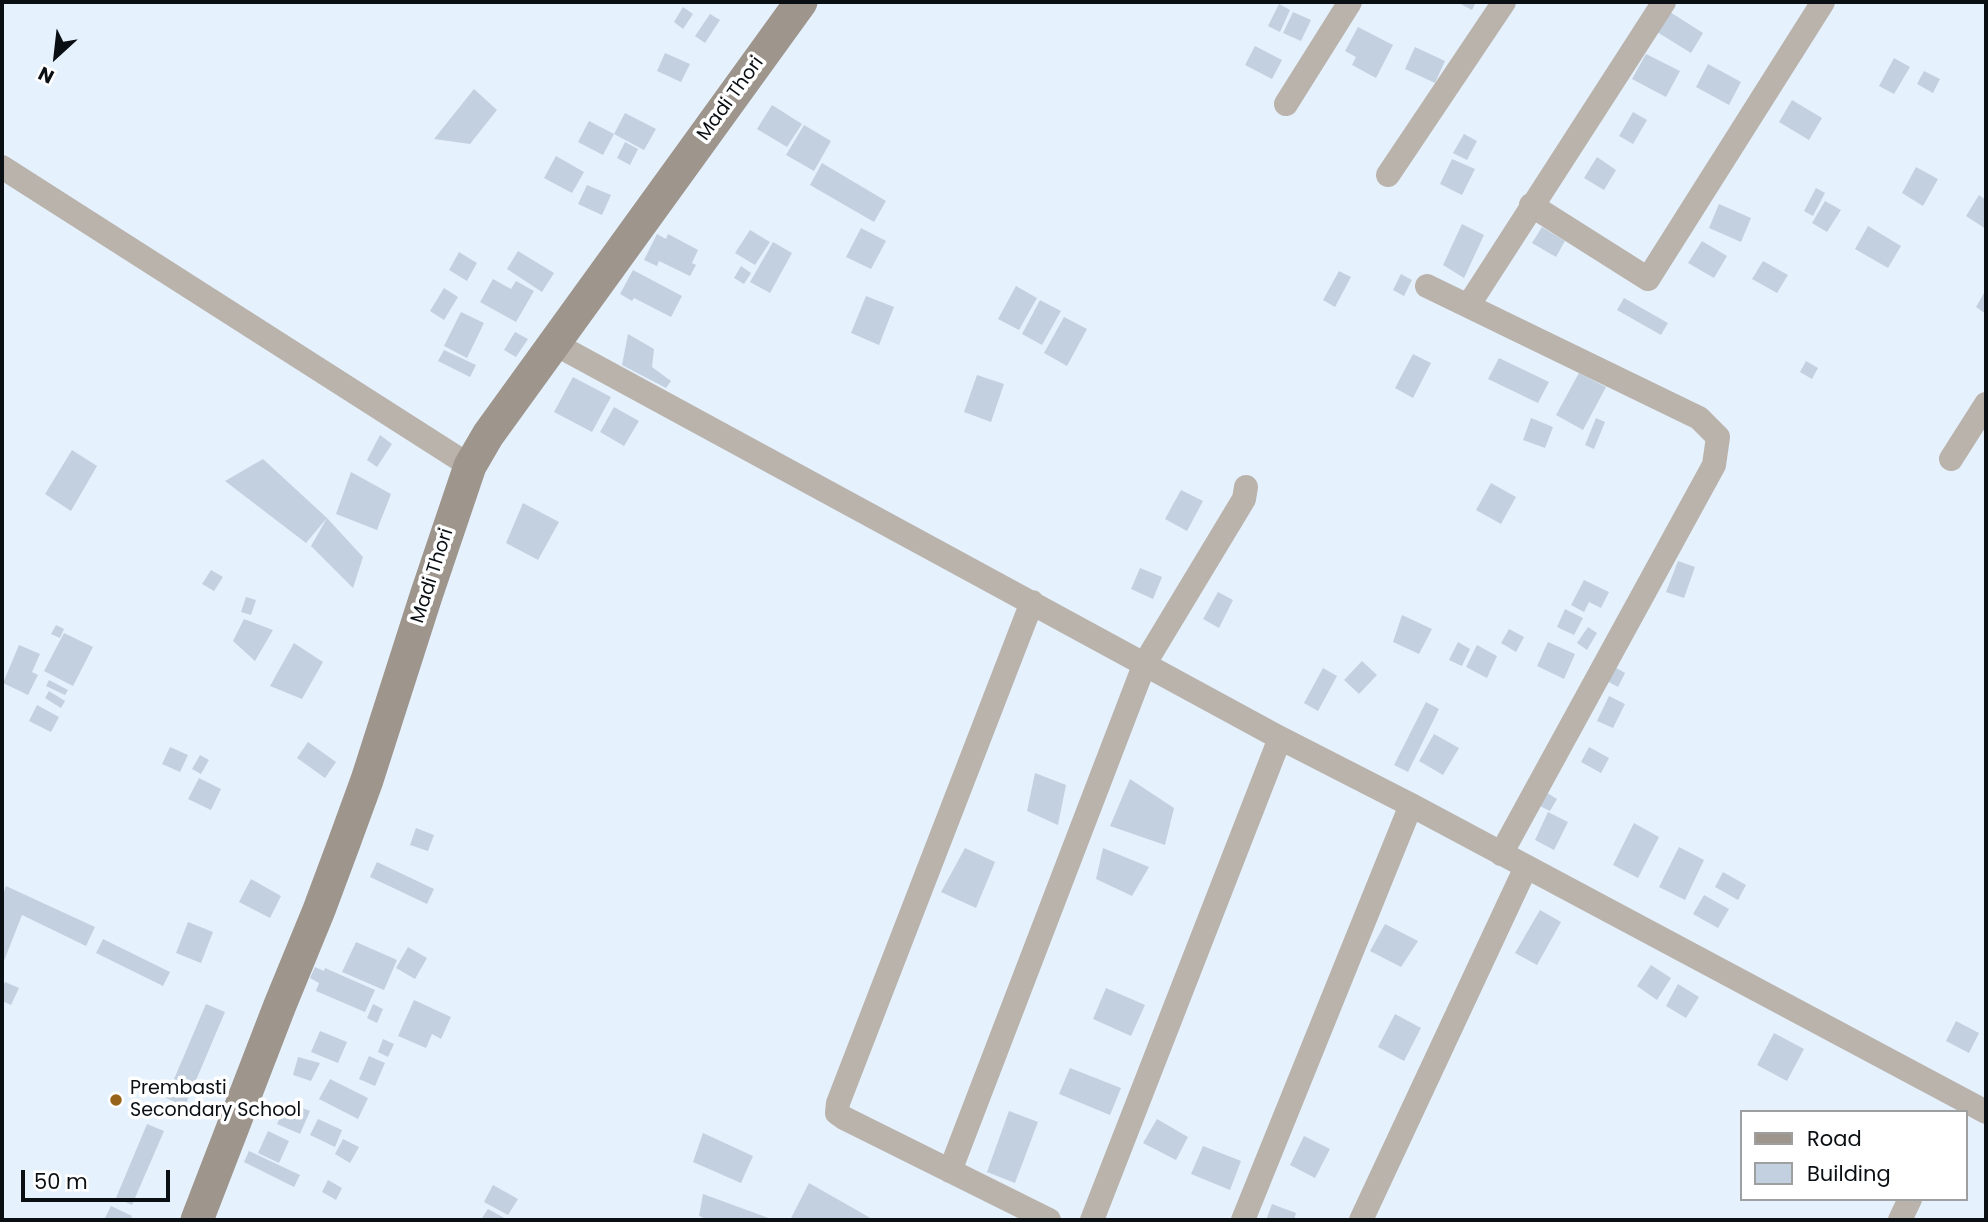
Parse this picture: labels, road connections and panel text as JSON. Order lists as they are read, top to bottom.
{
  "streets": {
    "main road": ["Madi Thori"]
  },
  "places": ["Prembasti Secondary School"],
  "legend": ["Road", "Building"],
  "scale_bar": "50 m",
  "north": "bottom left"
}
